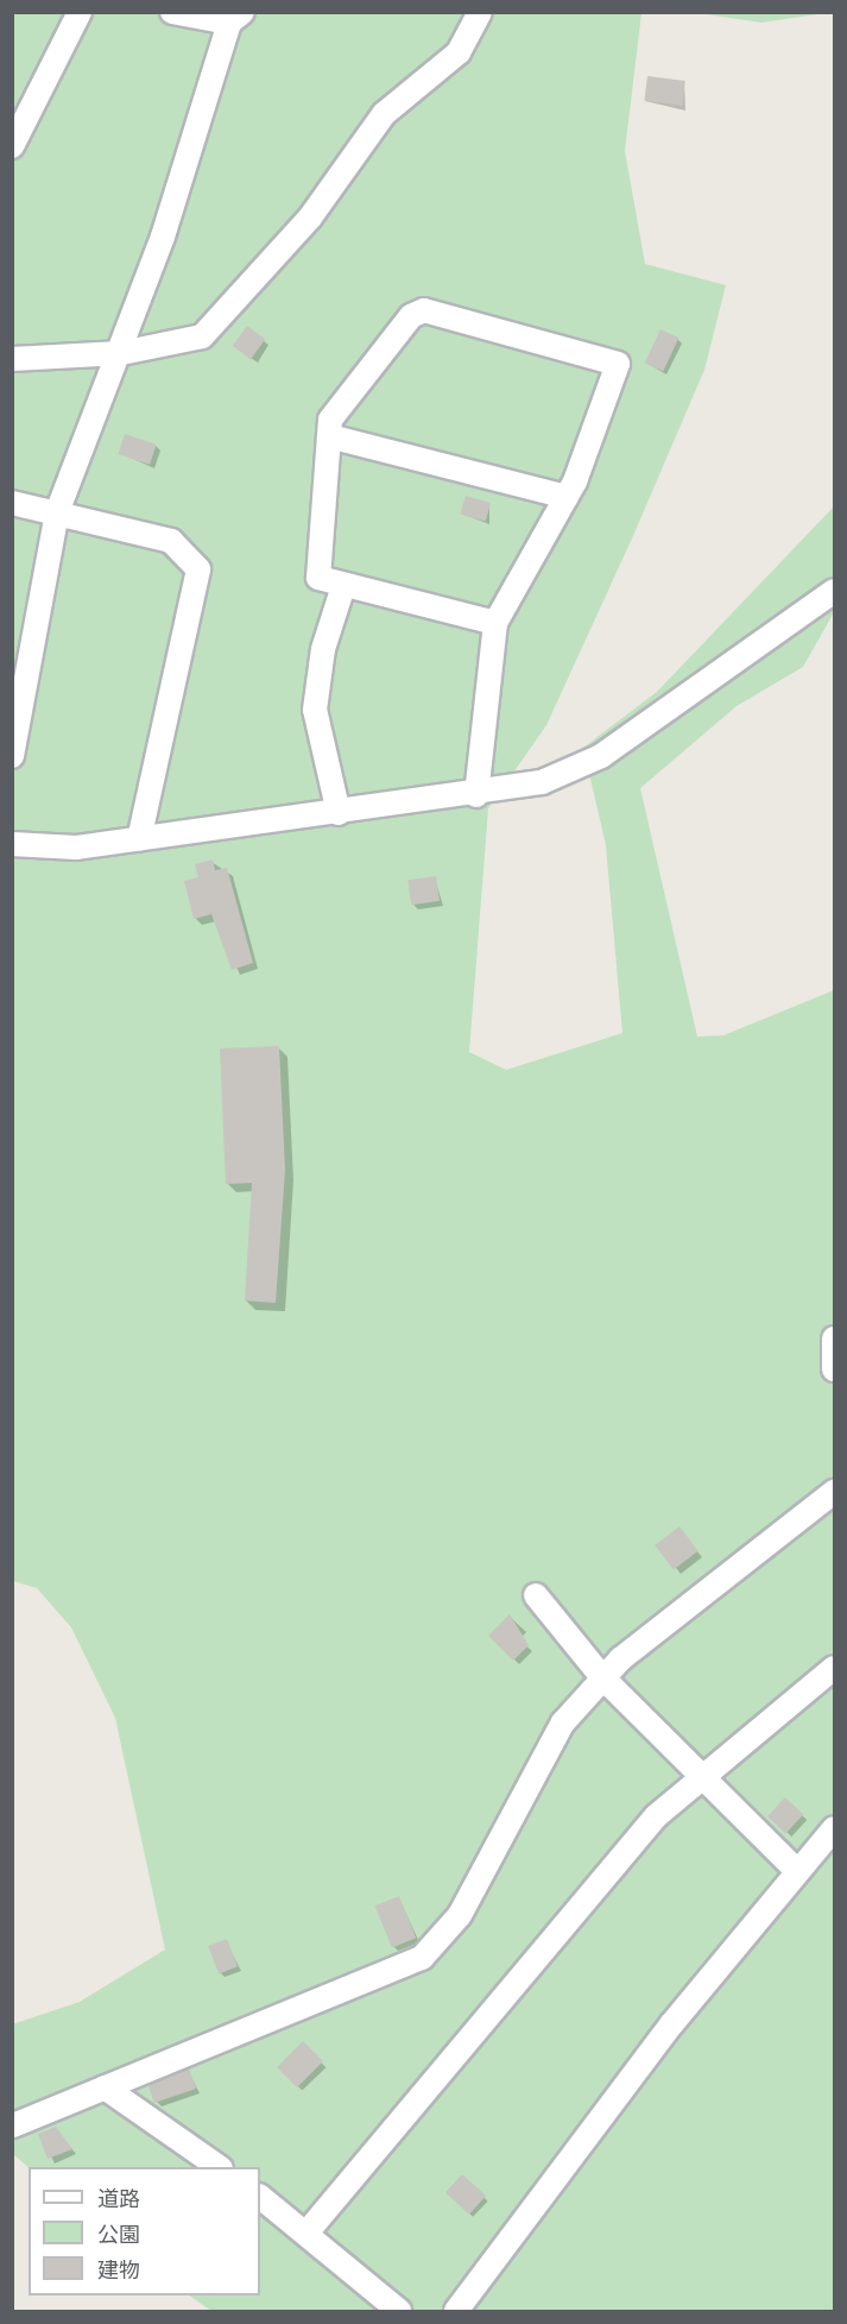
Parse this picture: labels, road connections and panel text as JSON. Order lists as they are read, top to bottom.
{
  "legend": ["道路", "公園", "建物"]
}
